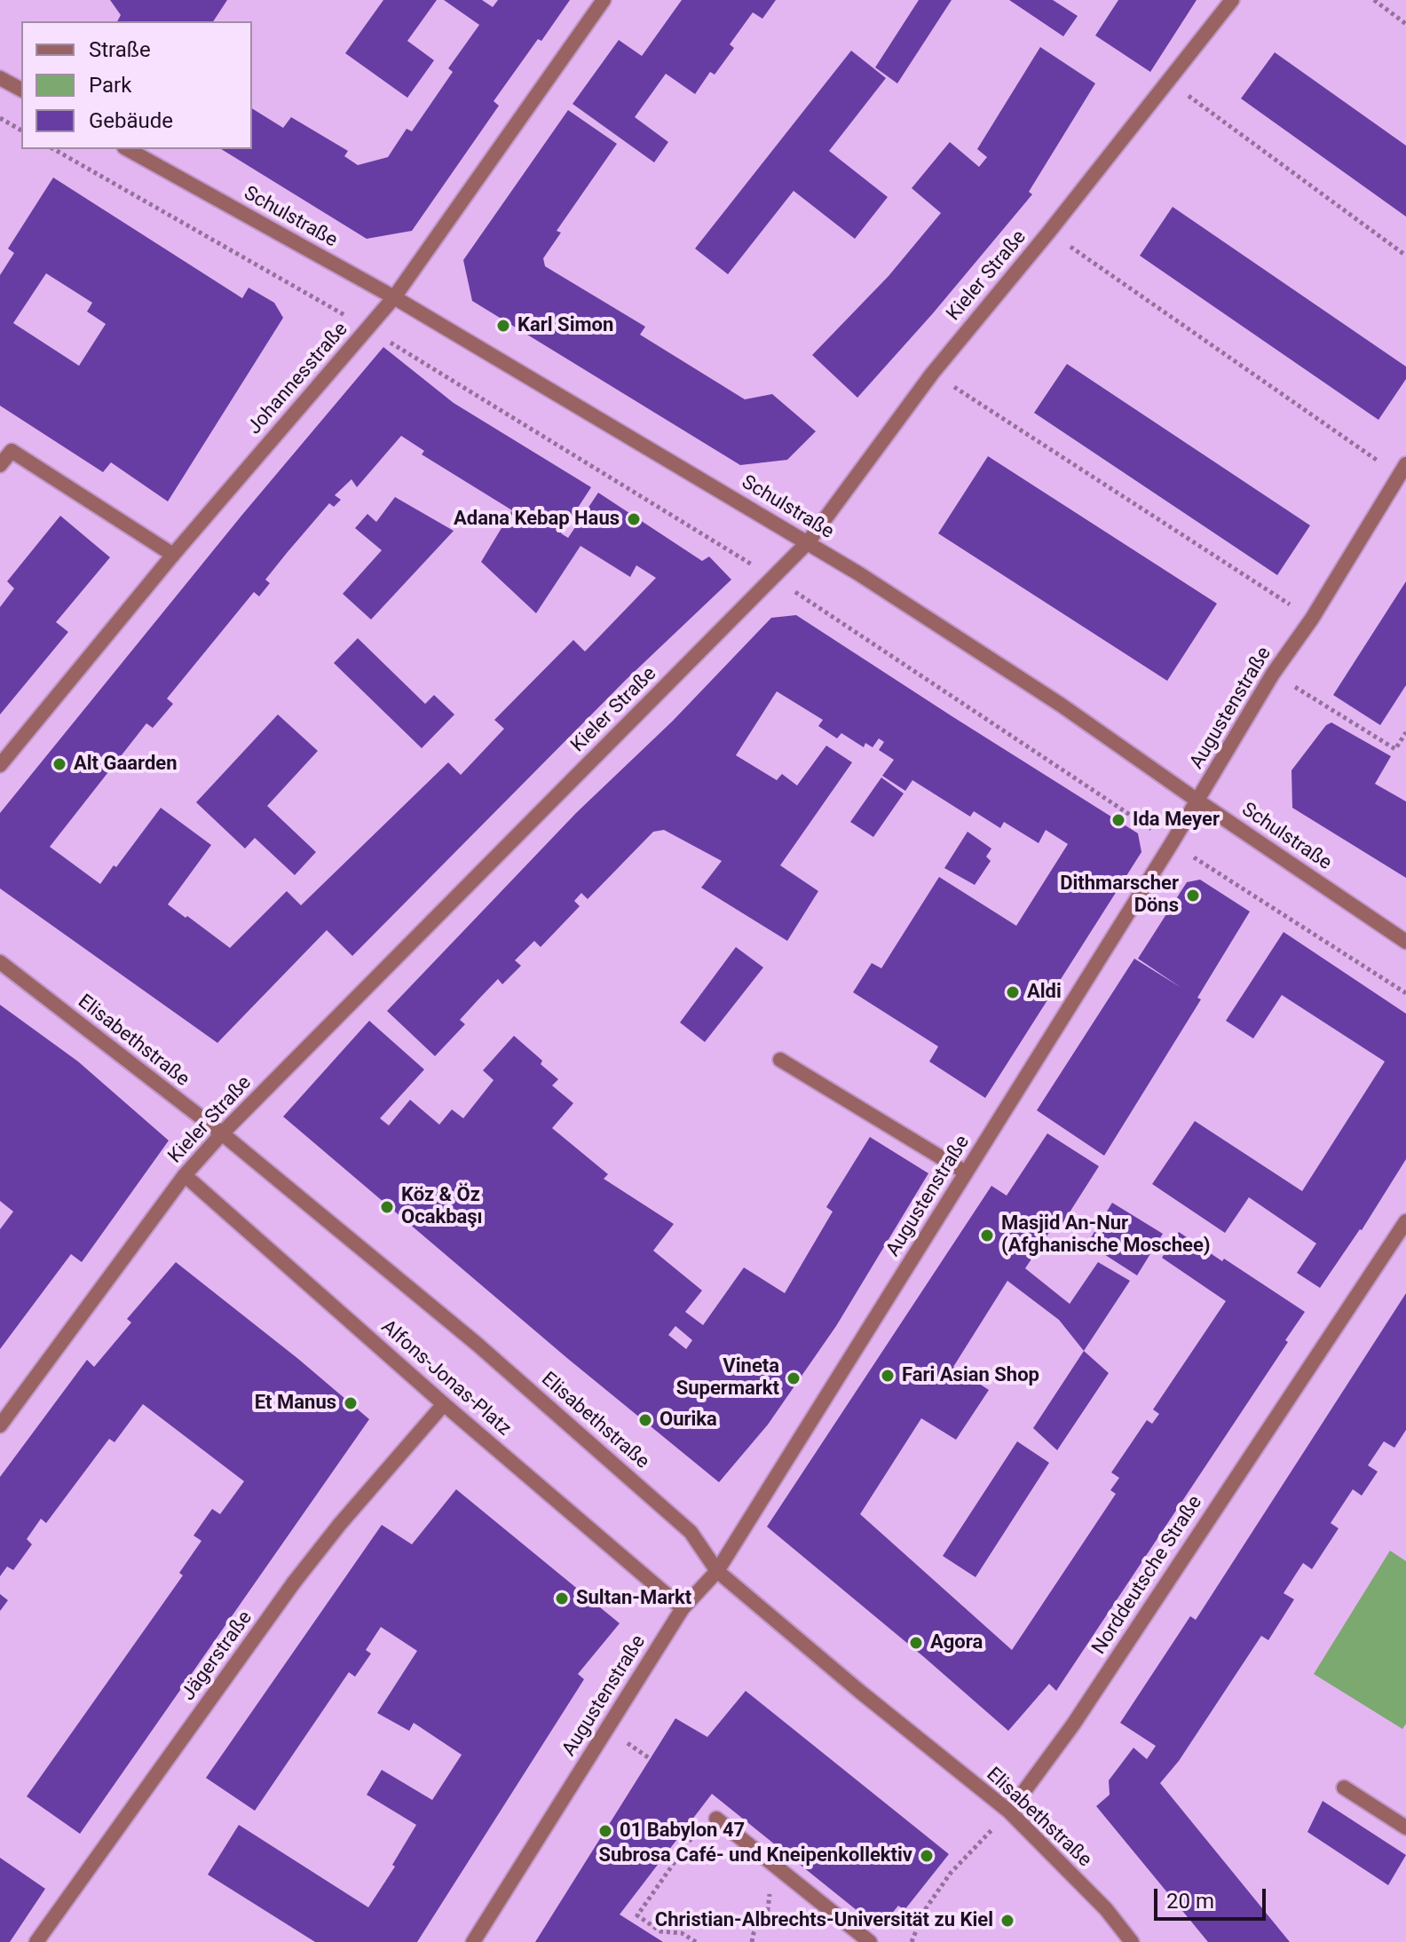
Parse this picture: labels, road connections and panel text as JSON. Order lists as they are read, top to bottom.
{
  "streets": {
    "street": [
      "Schulstraße",
      "Kieler Straße",
      "Johannesstraße",
      "Augustenstraße",
      "Elisabethstraße",
      "Alfons-Jonas-Platz",
      "Norddeutsche Straße",
      "Jägerstraße"
    ]
  },
  "crossings": [
    ["Schulstraße", "Kieler Straße"],
    ["Schulstraße", "Johannesstraße"],
    ["Schulstraße", "Augustenstraße"],
    ["Kieler Straße", "Elisabethstraße"],
    ["Kieler Straße", "Alfons-Jonas-Platz"],
    ["Augustenstraße", "Elisabethstraße"],
    ["Augustenstraße", "Alfons-Jonas-Platz"],
    ["Elisabethstraße", "Norddeutsche Straße"],
    ["Alfons-Jonas-Platz", "Jägerstraße"]
  ],
  "places": [
    "Karl Simon",
    "Adana Kebap Haus",
    "Alt Gaarden",
    "Ida Meyer",
    "Dithmarscher Döns",
    "Aldi",
    "Köz & Öz Ocakbaşı",
    "Masjid An-Nur (Afghanische Moschee)",
    "Fari Asian Shop",
    "Vineta Supermarkt",
    "Et Manus",
    "Ourika",
    "Sultan-Markt",
    "Agora",
    "01 Babylon 47",
    "Subrosa Café- und Kneipenkollektiv",
    "Christian-Albrechts-Universität zu Kiel"
  ],
  "legend": ["Straße", "Park", "Gebäude"],
  "scale_bar": "20 m"
}
